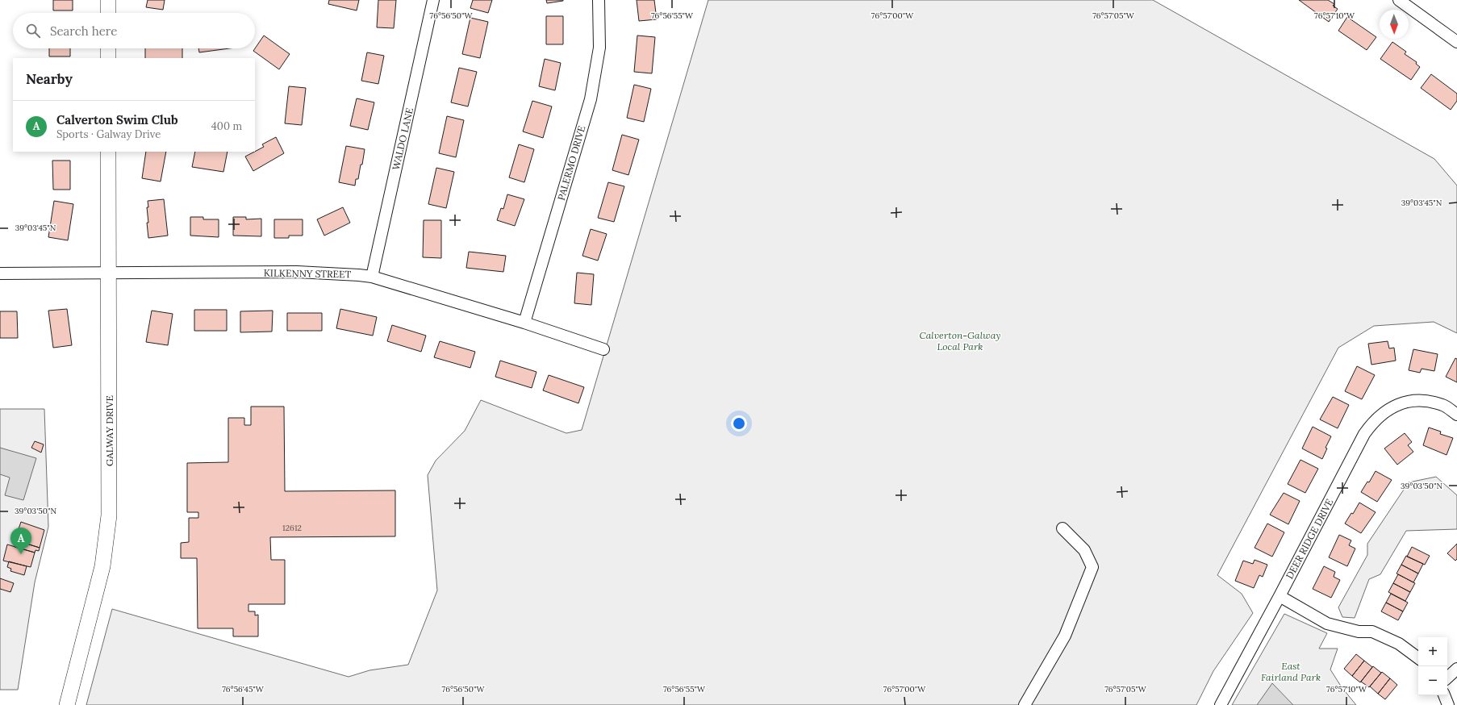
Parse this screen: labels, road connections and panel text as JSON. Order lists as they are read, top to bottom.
{
  "streets": {
    "street": [
      "WALDO LANE",
      "PALERMO DRIVE",
      "KILKENNY STREET",
      "GALWAY DRIVE",
      "DEER RIDGE DRIVE"
    ]
  },
  "crossings": [
    ["WALDO LANE", "KILKENNY STREET"],
    ["PALERMO DRIVE", "KILKENNY STREET"],
    ["KILKENNY STREET", "GALWAY DRIVE"]
  ],
  "parks": ["Calverton-Galway Local Park", "East Fairland Park"],
  "house_numbers": ["12612"],
  "north": "bottom",
  "page": {
    "search": "Search here",
    "heading": "Nearby",
    "list": [
      {
        "mark": "A",
        "name": "Calverton Swim Club",
        "note": "Sports · Galway Drive",
        "value": "400 m"
      }
    ],
    "pins": "A",
    "map_buttons": ["+", "−"]
  },
  "coordinates": [
    "76°56'50\"W",
    "76°56'55\"W",
    "76°57'00\"W",
    "76°57'05\"W",
    "76°57'10\"W",
    "39°03'45\"N",
    "39°03'50\"N",
    "76°56'45\"W"
  ]
}
